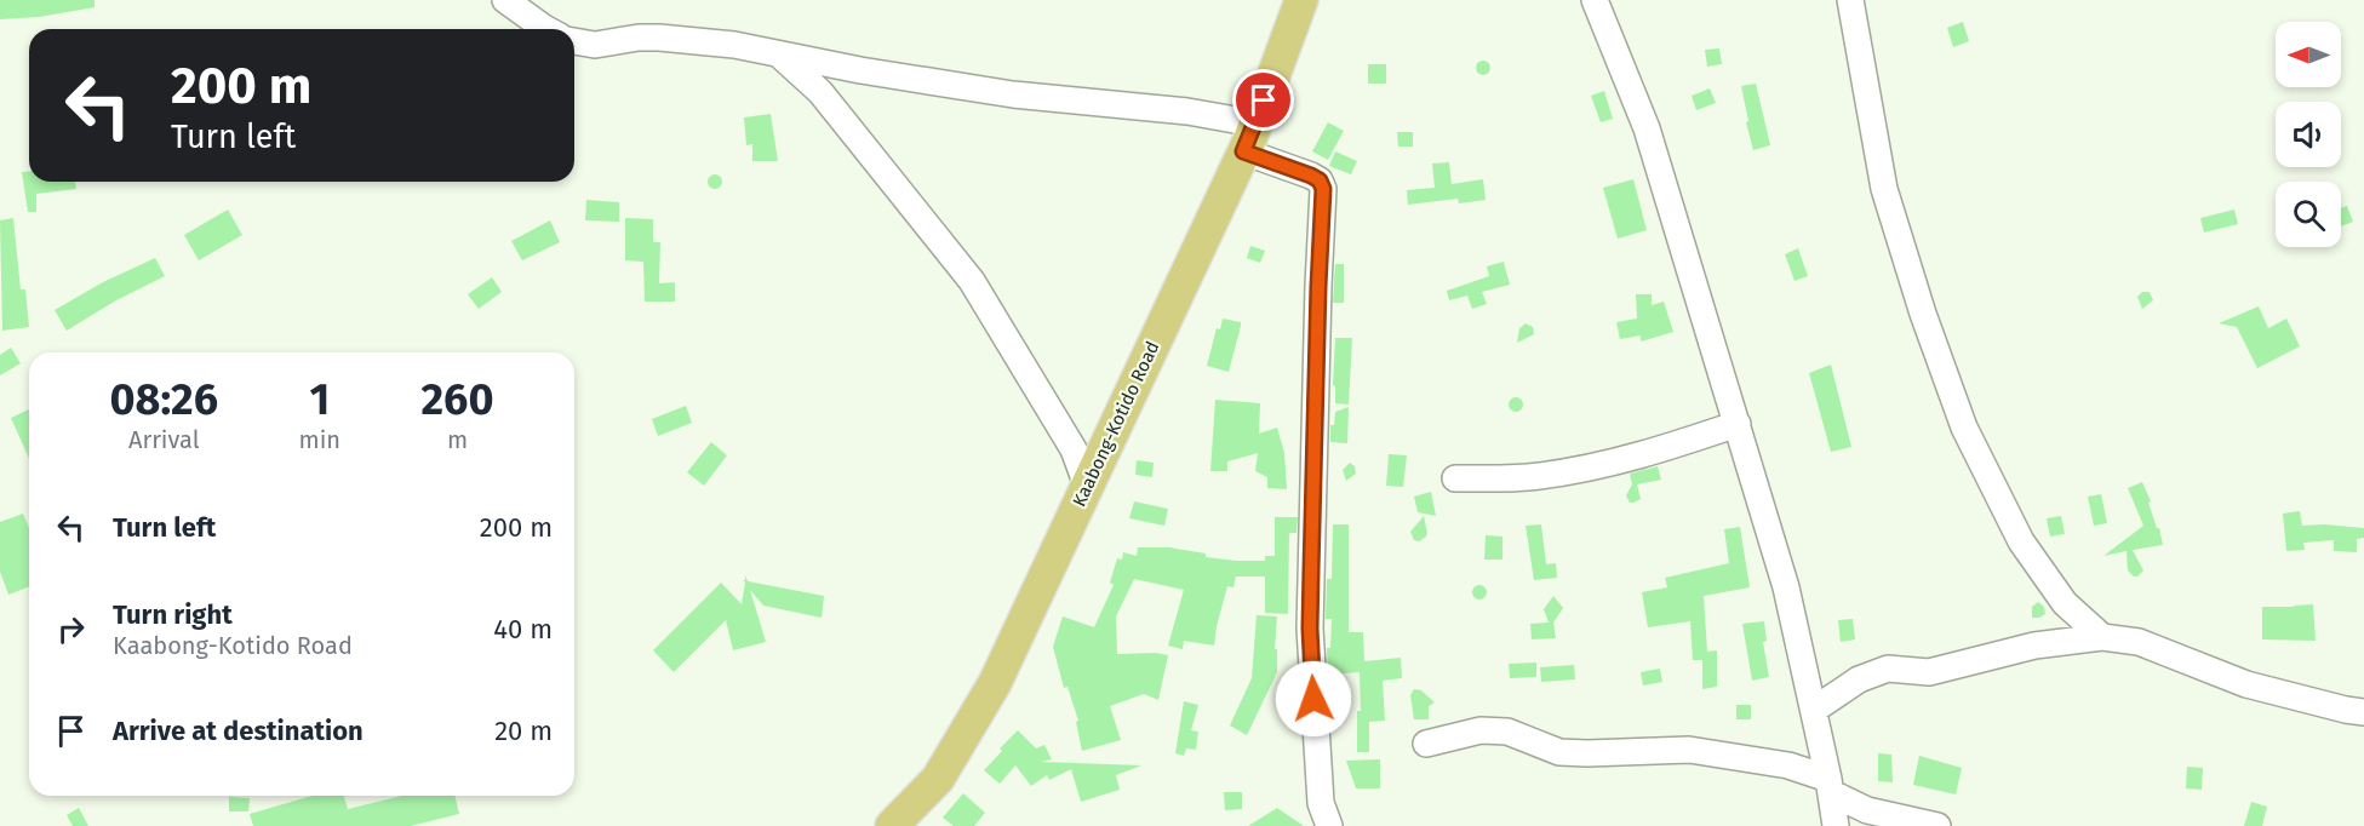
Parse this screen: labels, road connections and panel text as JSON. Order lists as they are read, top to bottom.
{
  "streets": {
    "main road": ["Kaabong-Kotido Road"]
  },
  "north": "left",
  "page": {
    "turn": ["200 m", "Turn left"],
    "eta": [
      "08:26",
      "Arrival",
      "1",
      "min",
      "260",
      "m"
    ],
    "list": [
      {
        "name": "Turn left",
        "value": "200 m"
      },
      {
        "name": "Turn right",
        "note": "Kaabong-Kotido Road",
        "value": "40 m"
      },
      {
        "name": "Arrive at destination",
        "value": "20 m"
      }
    ]
  }
}
